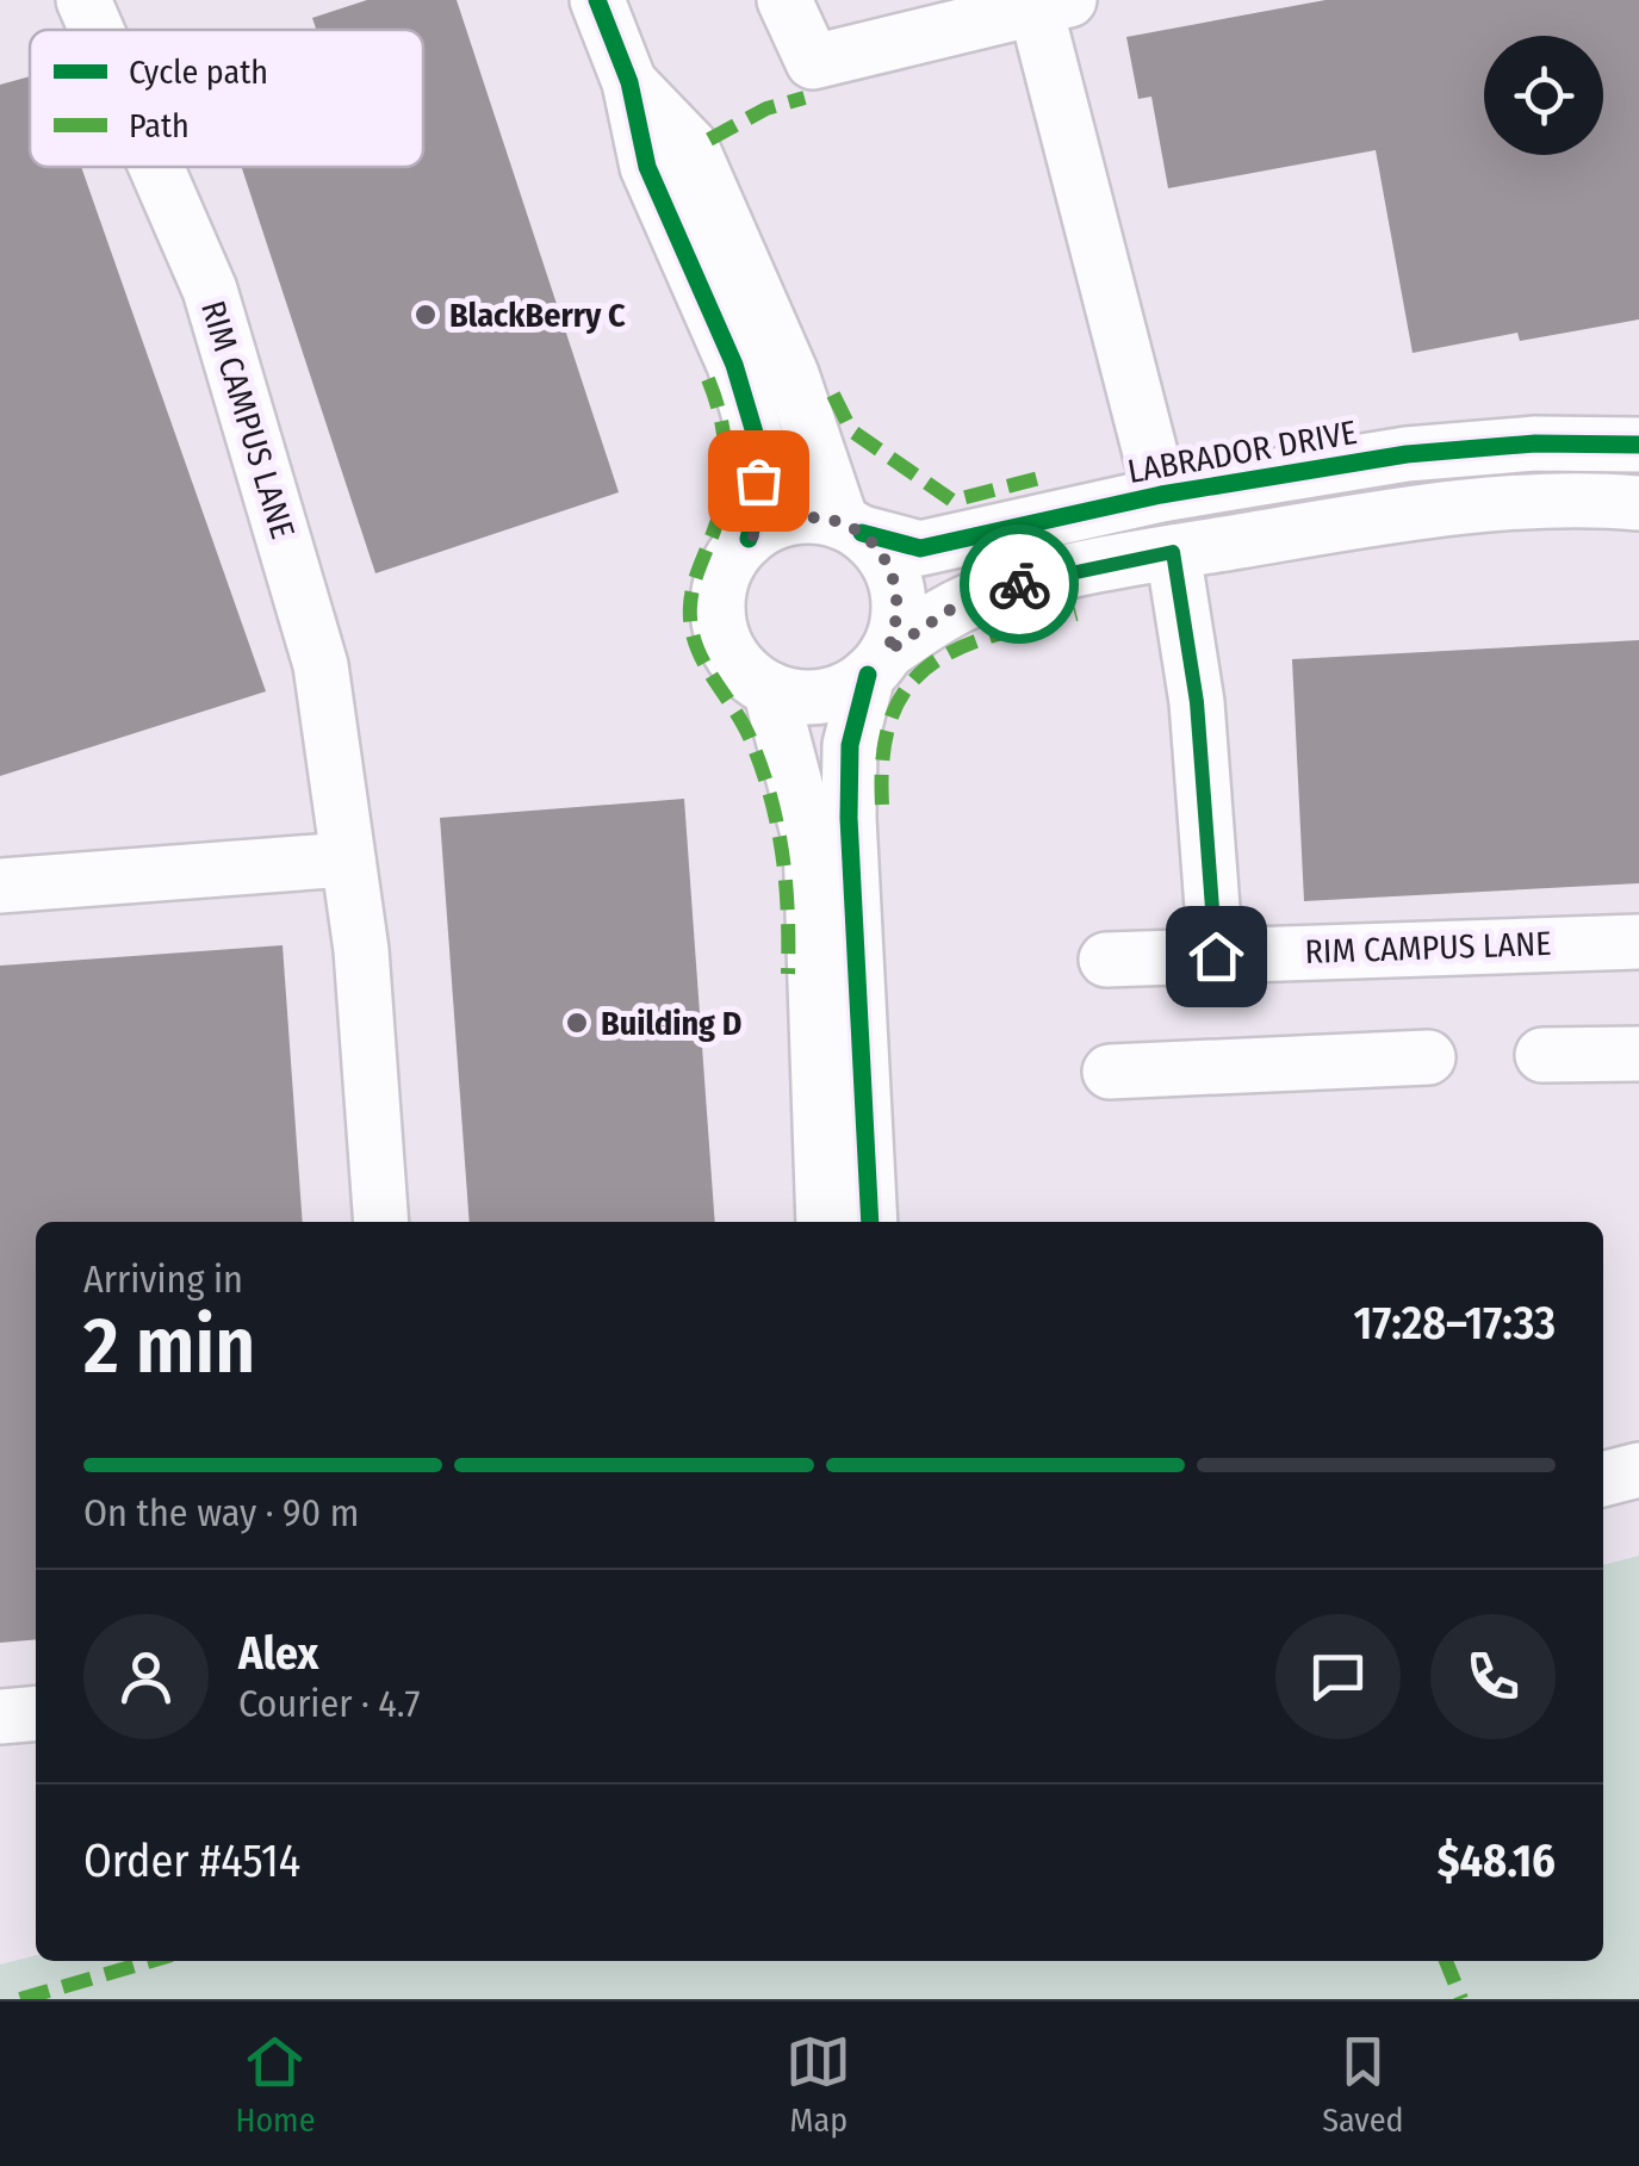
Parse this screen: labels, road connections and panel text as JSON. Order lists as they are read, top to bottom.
{
  "streets": {
    "street": ["RIM CAMPUS LANE", "LABRADOR DRIVE"]
  },
  "places": ["BlackBerry C", "Building D"],
  "legend": ["Cycle path", "Path"],
  "page": {
    "heading": ["2 min", "Arriving in", "17:28–17:33"],
    "panel": [
      "Alex",
      "Courier · 4.7",
      "Order #4514",
      "$48.16"
    ],
    "bar": "On the way · 90 m",
    "tabs": ["Home", "Map", "Saved"]
  }
}
